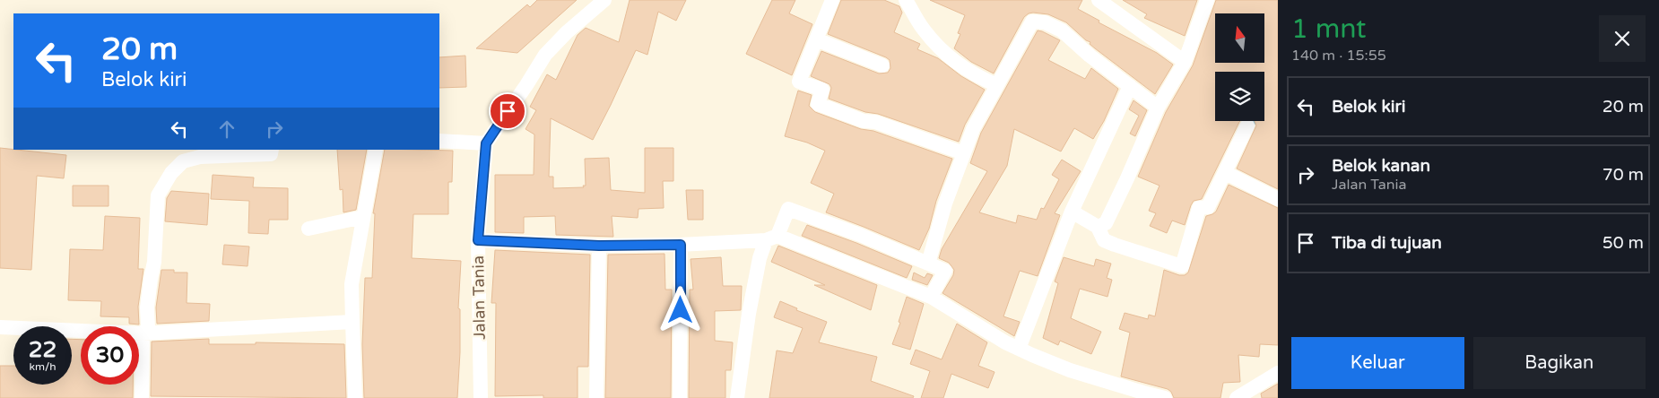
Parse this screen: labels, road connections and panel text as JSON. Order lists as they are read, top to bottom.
{
  "streets": {
    "street": ["Jalan Tania"]
  },
  "north": "top",
  "page": {
    "heading": ["1 mnt", "140 m · 15:55"],
    "turn": ["20 m", "Belok kiri"],
    "list": [
      {
        "name": "Belok kiri",
        "value": "20 m"
      },
      {
        "name": "Belok kanan",
        "note": "Jalan Tania",
        "value": "70 m"
      },
      {
        "name": "Tiba di tujuan",
        "value": "50 m"
      }
    ],
    "speed": "22 km/h",
    "limit": "30",
    "buttons": ["Keluar", "Bagikan"]
  }
}
